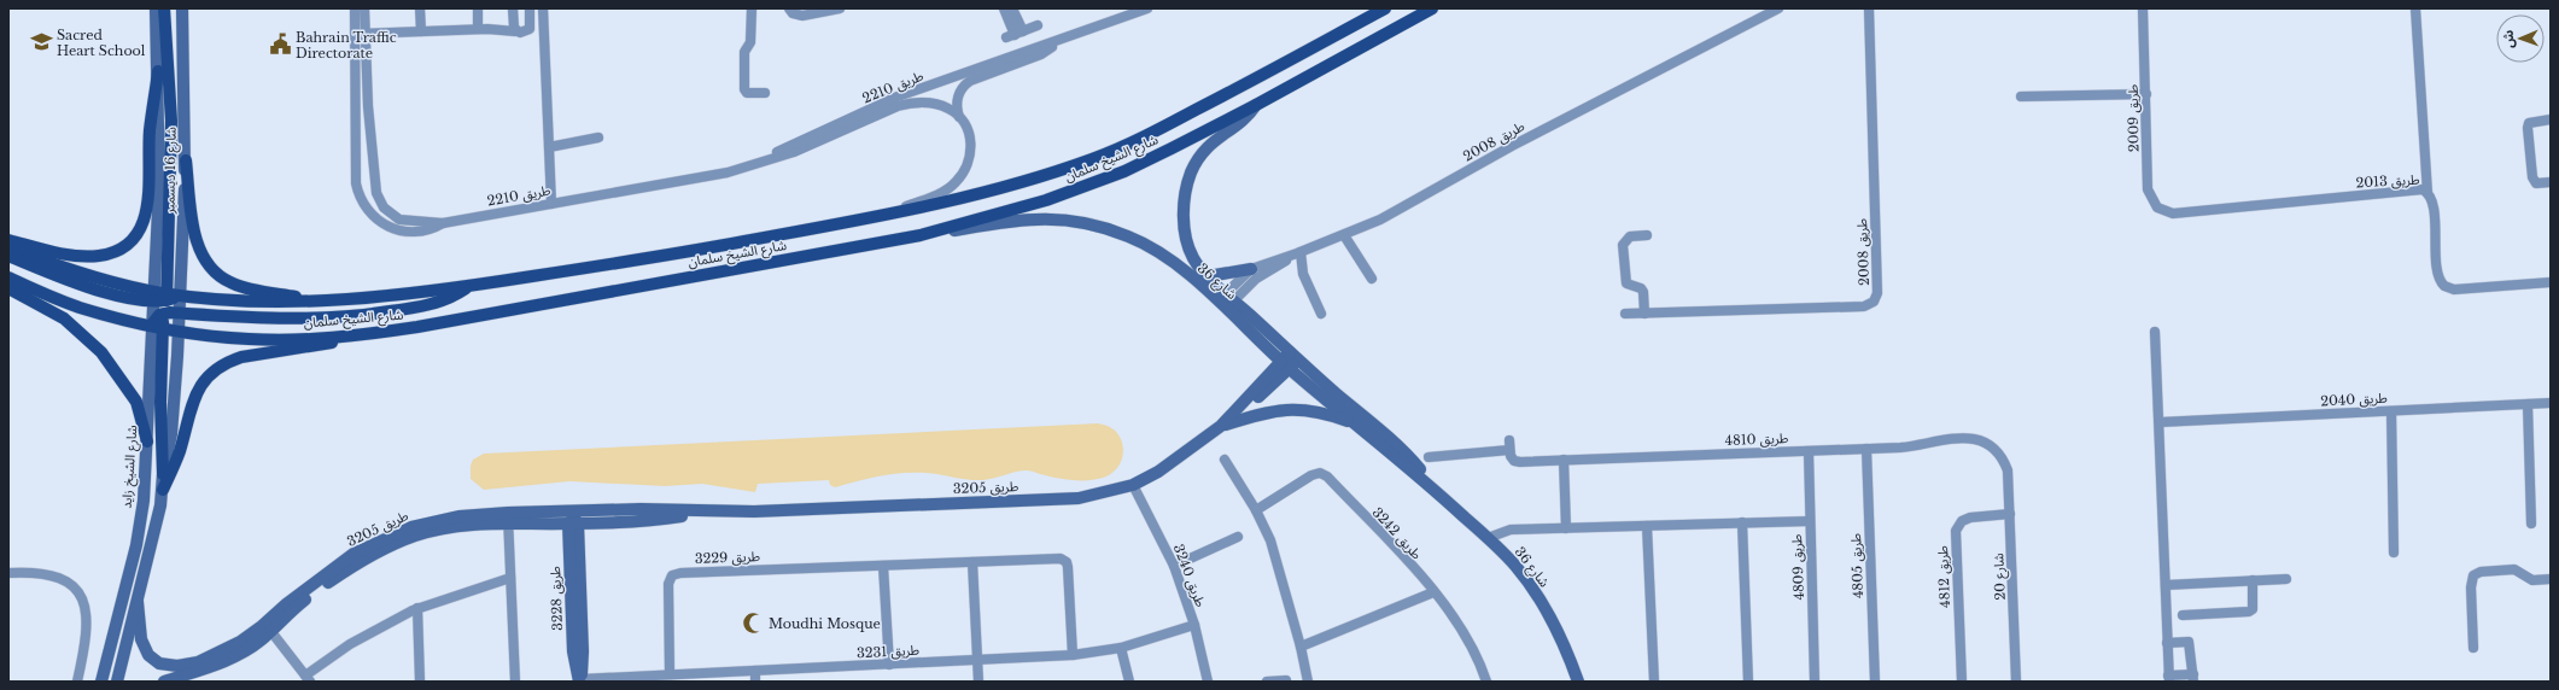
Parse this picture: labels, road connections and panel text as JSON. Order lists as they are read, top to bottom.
{
  "streets": {
    "main road": ["شارع الشيخ سلمان"],
    "street": [
      "طريق 2210",
      "طريق 2009",
      "طريق 2008",
      "شارع 16 ديسمبر",
      "طريق 2013",
      "شارع 36",
      "طريق 2040",
      "طريق 4810",
      "شارع الشيخ زايد",
      "طريق 3205",
      "طريق 3242",
      "طريق 3229",
      "طريق 4805",
      "طريق 4809",
      "طريق 3240",
      "طريق 4812",
      "شارع 20",
      "طريق 3228",
      "طريق 3231"
    ]
  },
  "crossings": [
    ["طريق 2210", "شارع الشيخ سلمان"],
    ["طريق 2009", "طريق 2013"],
    ["طريق 2008", "شارع 36"],
    ["شارع الشيخ سلمان", "شارع 16 ديسمبر"],
    ["شارع الشيخ سلمان", "شارع 36"],
    ["شارع الشيخ سلمان", "شارع الشيخ زايد"],
    ["شارع 16 ديسمبر", "شارع الشيخ زايد"],
    ["شارع 36", "طريق 3205"],
    ["طريق 4810", "طريق 4805"],
    ["طريق 4810", "طريق 4809"],
    ["طريق 4810", "شارع 20"],
    ["طريق 3205", "طريق 3240"],
    ["طريق 3205", "طريق 3228"],
    ["طريق 3229", "طريق 3231"],
    ["طريق 3240", "طريق 3231"],
    ["طريق 4812", "شارع 20"],
    ["طريق 3228", "طريق 3231"]
  ],
  "places": {
    "school or university": ["Sacred Heart School"],
    "public building": ["Bahrain Traffic Directorate"],
    "mosque": ["Moudhi Mosque"]
  },
  "north": "left"
}
